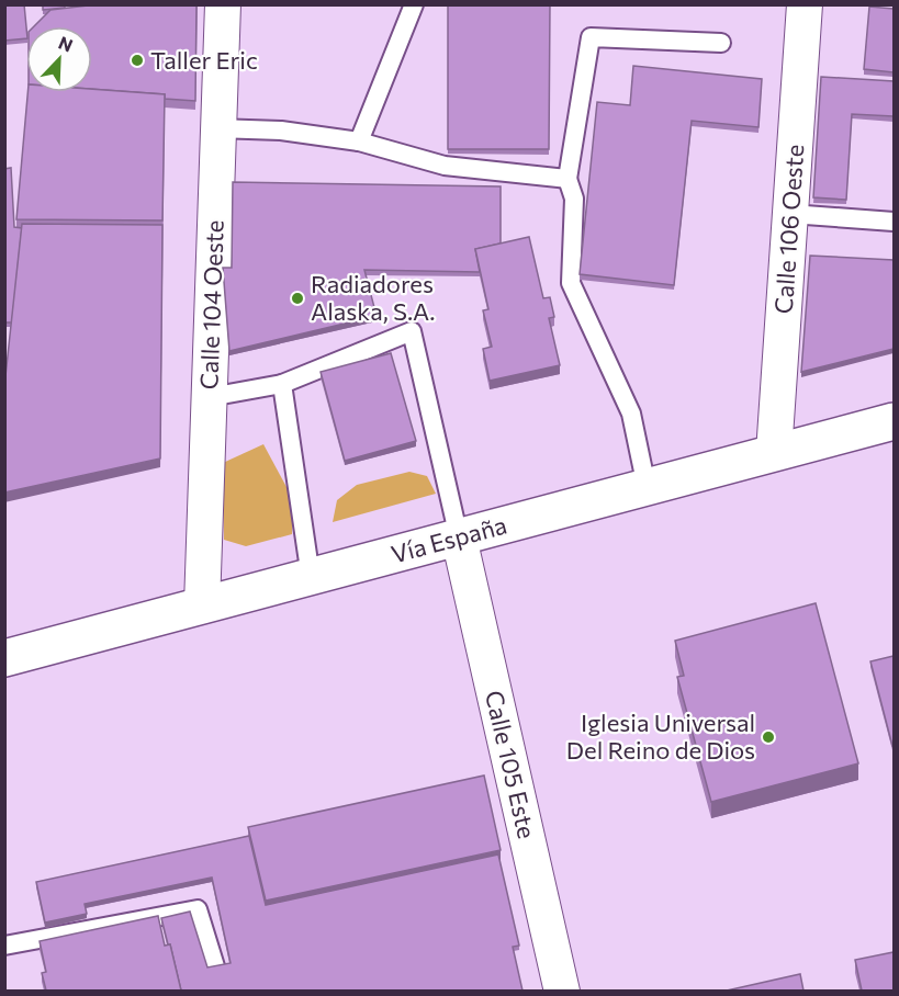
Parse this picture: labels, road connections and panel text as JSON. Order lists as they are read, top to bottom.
{
  "streets": {
    "main road": ["Vía España"],
    "street": ["Calle 106 Oeste", "Calle 104 Oeste", "Calle 105 Este"]
  },
  "crossings": [
    ["Calle 106 Oeste", "Vía España"],
    ["Calle 104 Oeste", "Vía España"],
    ["Vía España", "Calle 105 Este"]
  ],
  "places": ["Taller Eric", "Radiadores Alaska, S.A.", "Iglesia Universal Del Reino de Dios"],
  "north": "top right"
}
